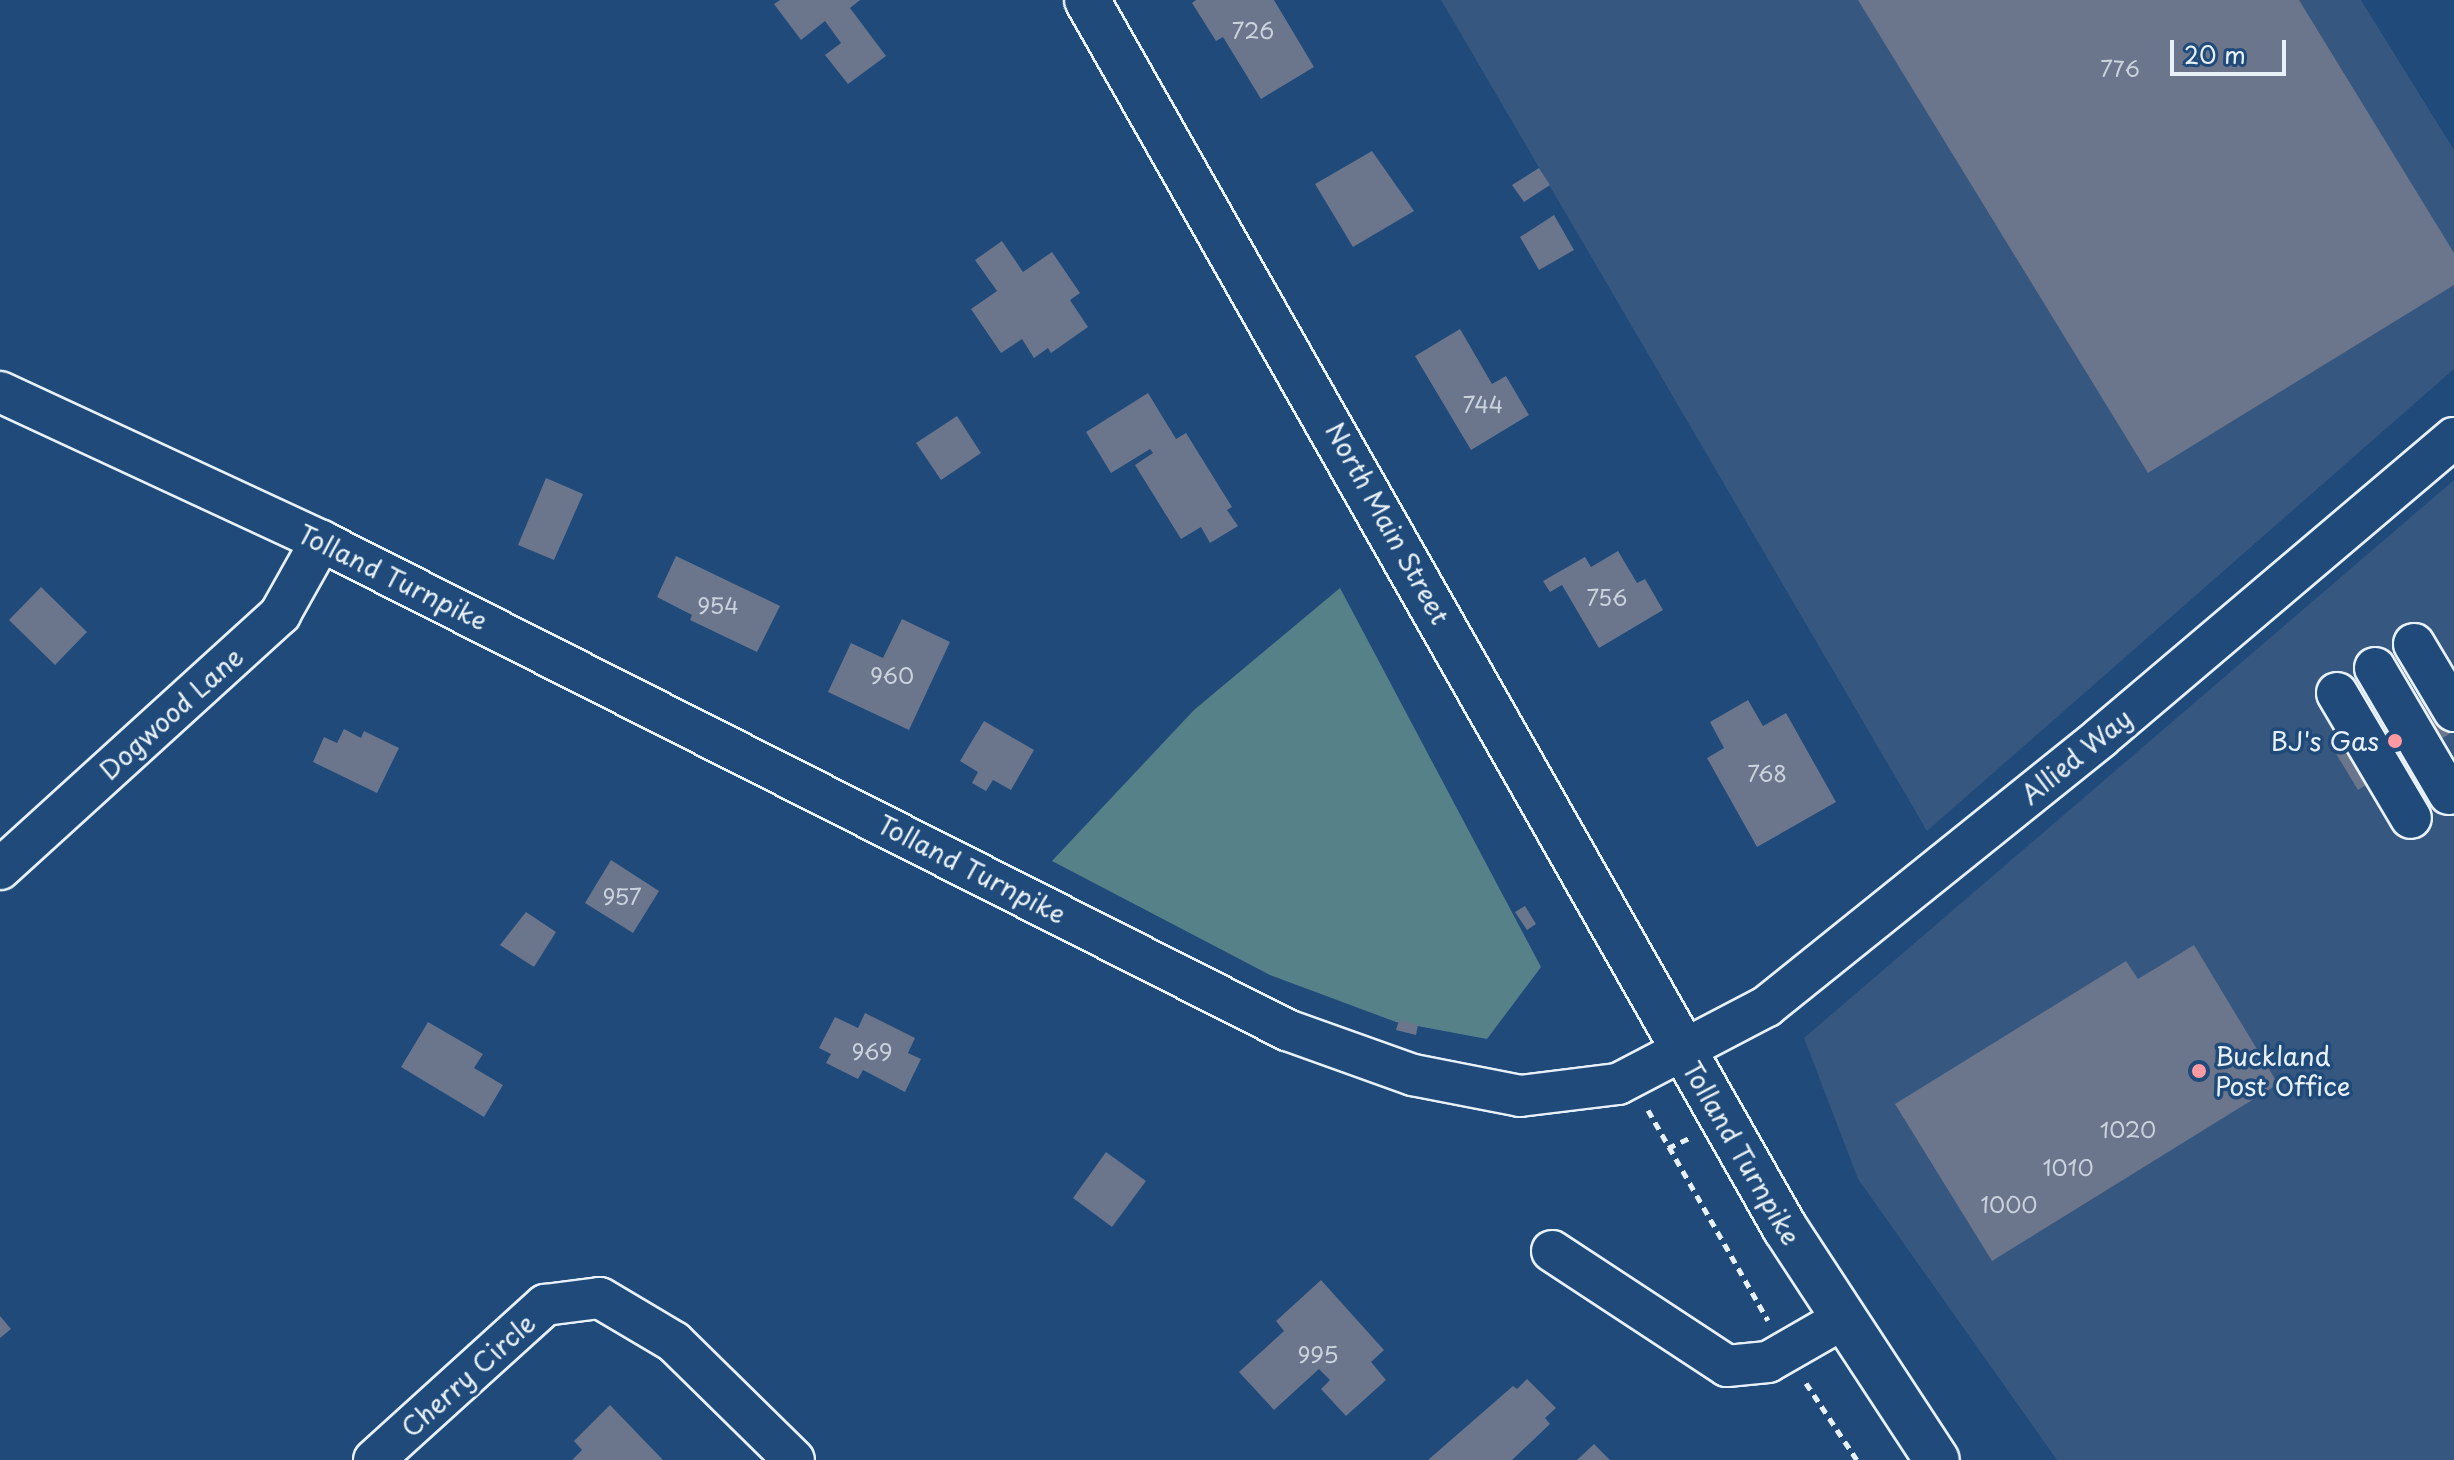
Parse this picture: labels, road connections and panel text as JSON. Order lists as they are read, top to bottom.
{
  "streets": {
    "main road": ["North Main Street", "Tolland Turnpike"],
    "street": ["Dogwood Lane", "Allied Way", "Cherry Circle"]
  },
  "crossings": [
    ["North Main Street", "Tolland Turnpike"],
    ["North Main Street", "Allied Way"],
    ["Tolland Turnpike", "Dogwood Lane"],
    ["Tolland Turnpike", "Allied Way"]
  ],
  "places": ["BJ's Gas", "Buckland Post Office"],
  "house_numbers": [
    "726",
    "776",
    "744",
    "756",
    "954",
    "960",
    "768",
    "957",
    "969",
    "1020",
    "1010",
    "1000",
    "995"
  ],
  "scale_bar": "20 m"
}
